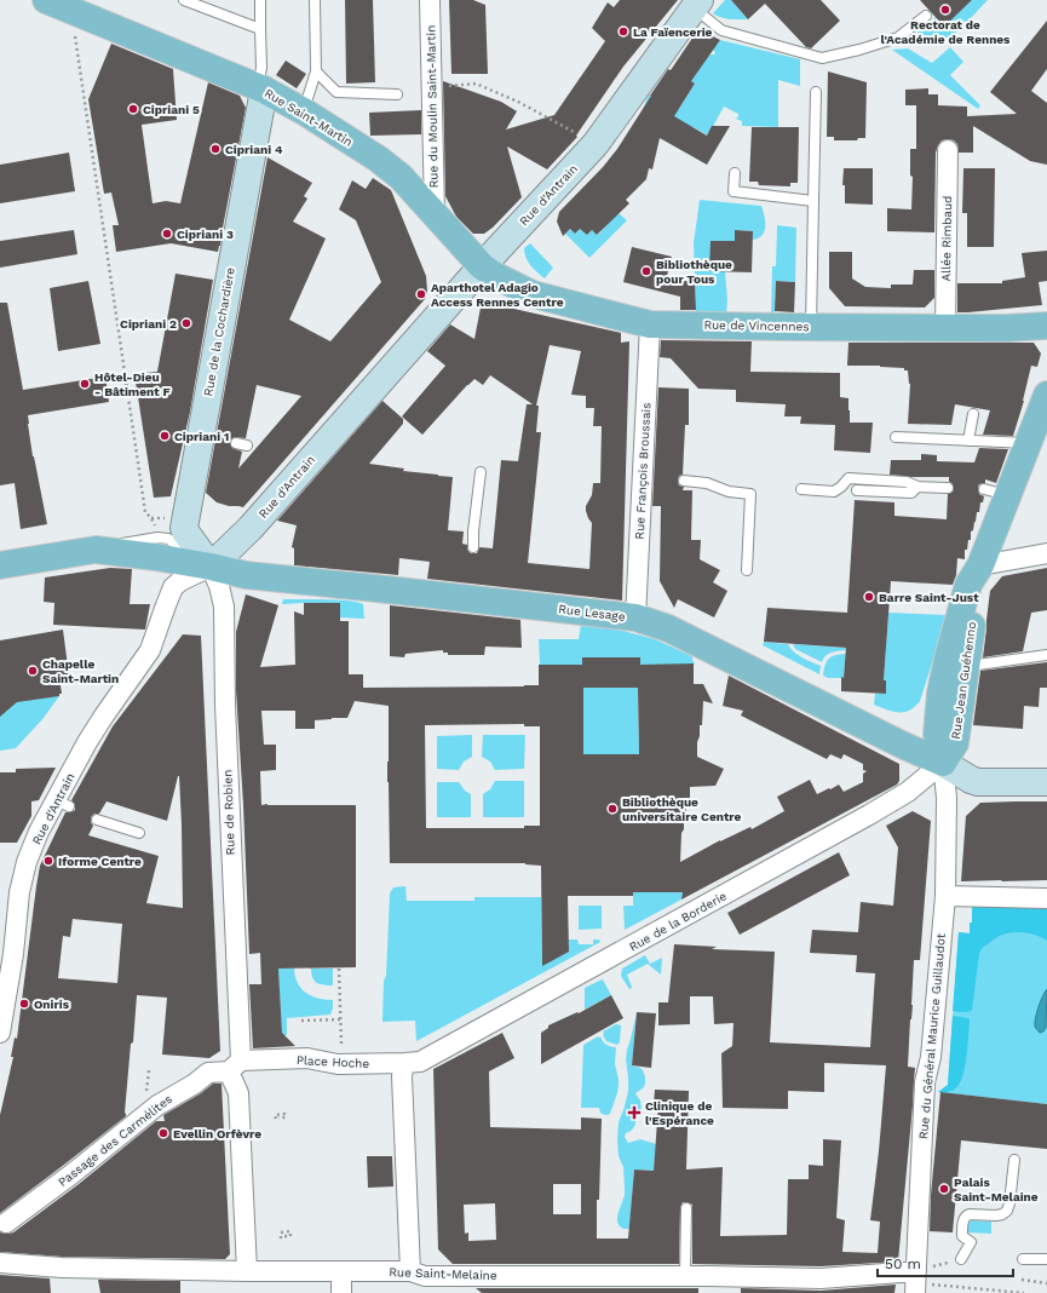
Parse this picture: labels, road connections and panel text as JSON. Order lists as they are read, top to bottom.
{
  "streets": {
    "main road": [
      "Rue Saint-Martin",
      "Rue d'Antrain",
      "Rue de Vincennes",
      "Rue de la Cochardière",
      "Rue Lesage",
      "Rue Jean Guéhenno"
    ],
    "street": [
      "Rue du Moulin Saint-Martin",
      "Allée Rimbaud",
      "Rue François Broussais",
      "Rue de Robien",
      "Rue de la Borderie",
      "Rue du Général Maurice Guillaudot",
      "Place Hoche",
      "Passage des Carmélites",
      "Rue Saint-Melaine"
    ]
  },
  "crossings": [
    ["Rue du Moulin Saint-Martin", "Rue Saint-Martin"],
    ["Rue Saint-Martin", "Rue d'Antrain"],
    ["Rue Saint-Martin", "Rue de Vincennes"],
    ["Rue Saint-Martin", "Rue de la Cochardière"],
    ["Rue d'Antrain", "Rue de Vincennes"],
    ["Rue d'Antrain", "Rue de la Cochardière"],
    ["Rue d'Antrain", "Rue Lesage"],
    ["Rue d'Antrain", "Rue de Robien"],
    ["Allée Rimbaud", "Rue de Vincennes"],
    ["Rue de Vincennes", "Rue François Broussais"],
    ["Rue de la Cochardière", "Rue Lesage"],
    ["Rue de la Cochardière", "Rue de Robien"],
    ["Rue François Broussais", "Rue Lesage"],
    ["Rue Lesage", "Rue Jean Guéhenno"],
    ["Rue Lesage", "Rue de Robien"],
    ["Rue Lesage", "Rue de la Borderie"],
    ["Rue Lesage", "Rue du Général Maurice Guillaudot"],
    ["Rue Jean Guéhenno", "Rue de la Borderie"],
    ["Rue Jean Guéhenno", "Rue du Général Maurice Guillaudot"],
    ["Rue de Robien", "Place Hoche"],
    ["Rue de Robien", "Passage des Carmélites"],
    ["Rue de la Borderie", "Rue du Général Maurice Guillaudot"],
    ["Rue de la Borderie", "Place Hoche"],
    ["Rue du Général Maurice Guillaudot", "Rue Saint-Melaine"],
    ["Place Hoche", "Passage des Carmélites"]
  ],
  "places": {
    "other": [
      "Rectorat de l'Académie de Rennes",
      "La Faïencerie",
      "Cipriani 5",
      "Cipriani 4",
      "Cipriani 3",
      "Bibliothèque pour Tous",
      "Aparthotel Adagio Access Rennes Centre",
      "Cipriani 2",
      "Hôtel-Dieu - Bâtiment F",
      "Cipriani 1",
      "Barre Saint-Just",
      "Chapelle Saint-Martin",
      "Bibliothèque universitaire Centre",
      "Iforme Centre",
      "Oniris",
      "Evellin Orfèvre",
      "Palais Saint-Melaine"
    ],
    "health": ["Clinique de l'Espérance"]
  },
  "scale_bar": "50 m"
}
